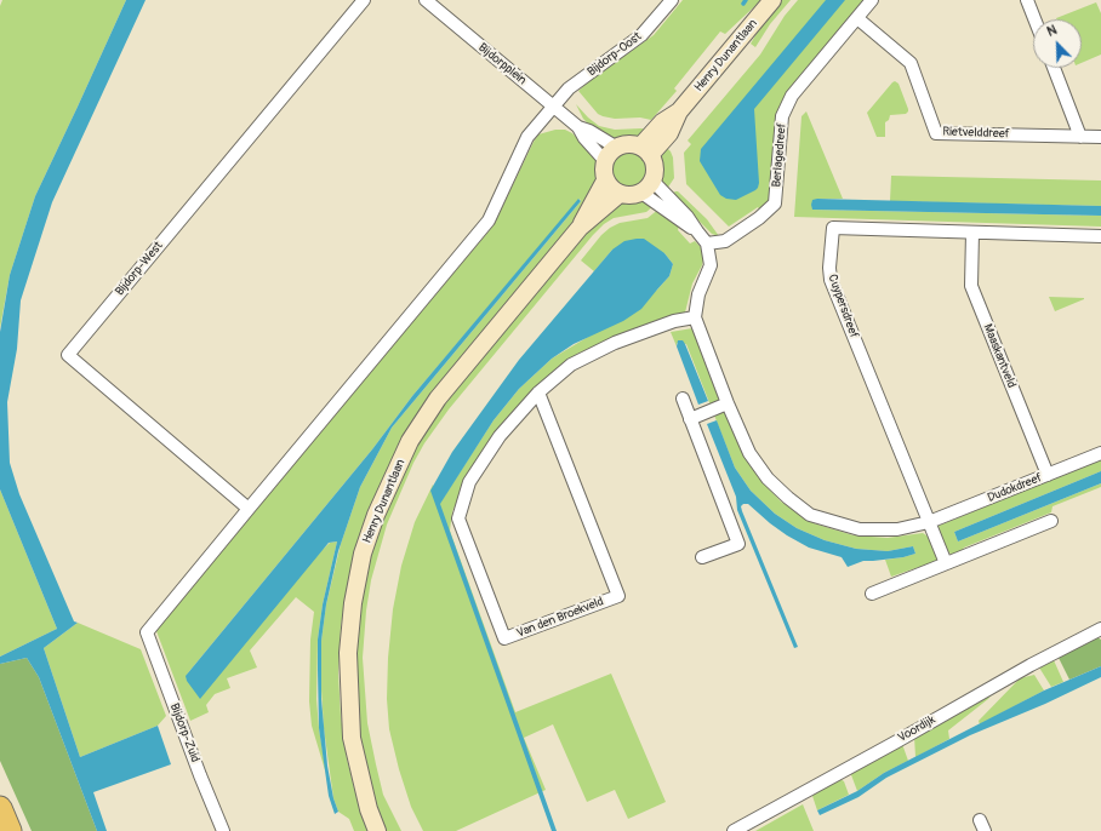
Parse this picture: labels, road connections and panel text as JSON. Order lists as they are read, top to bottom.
{
  "streets": {
    "main road": ["Henry Dunantlaan"],
    "street": [
      "Bijdorp-Oost",
      "Bijdorpplein",
      "Rietvelddreef",
      "Berlagedreef",
      "Bijdorp-West",
      "Cuypersdreef",
      "Maaskantveld",
      "Dudokdreef",
      "Van den Broekveld",
      "Voordijk",
      "Bijdorp-Zuid"
    ]
  },
  "crossings": [
    ["Bijdorp-Oost", "Bijdorpplein"],
    ["Henry Dunantlaan", "Bijdorpplein"],
    ["Rietvelddreef", "Berlagedreef"],
    ["Bijdorp-West", "Bijdorp-Zuid"],
    ["Cuypersdreef", "Maaskantveld"],
    ["Cuypersdreef", "Dudokdreef"],
    ["Maaskantveld", "Dudokdreef"],
    ["Dudokdreef", "Van den Broekveld"]
  ],
  "north": "top left"
}
